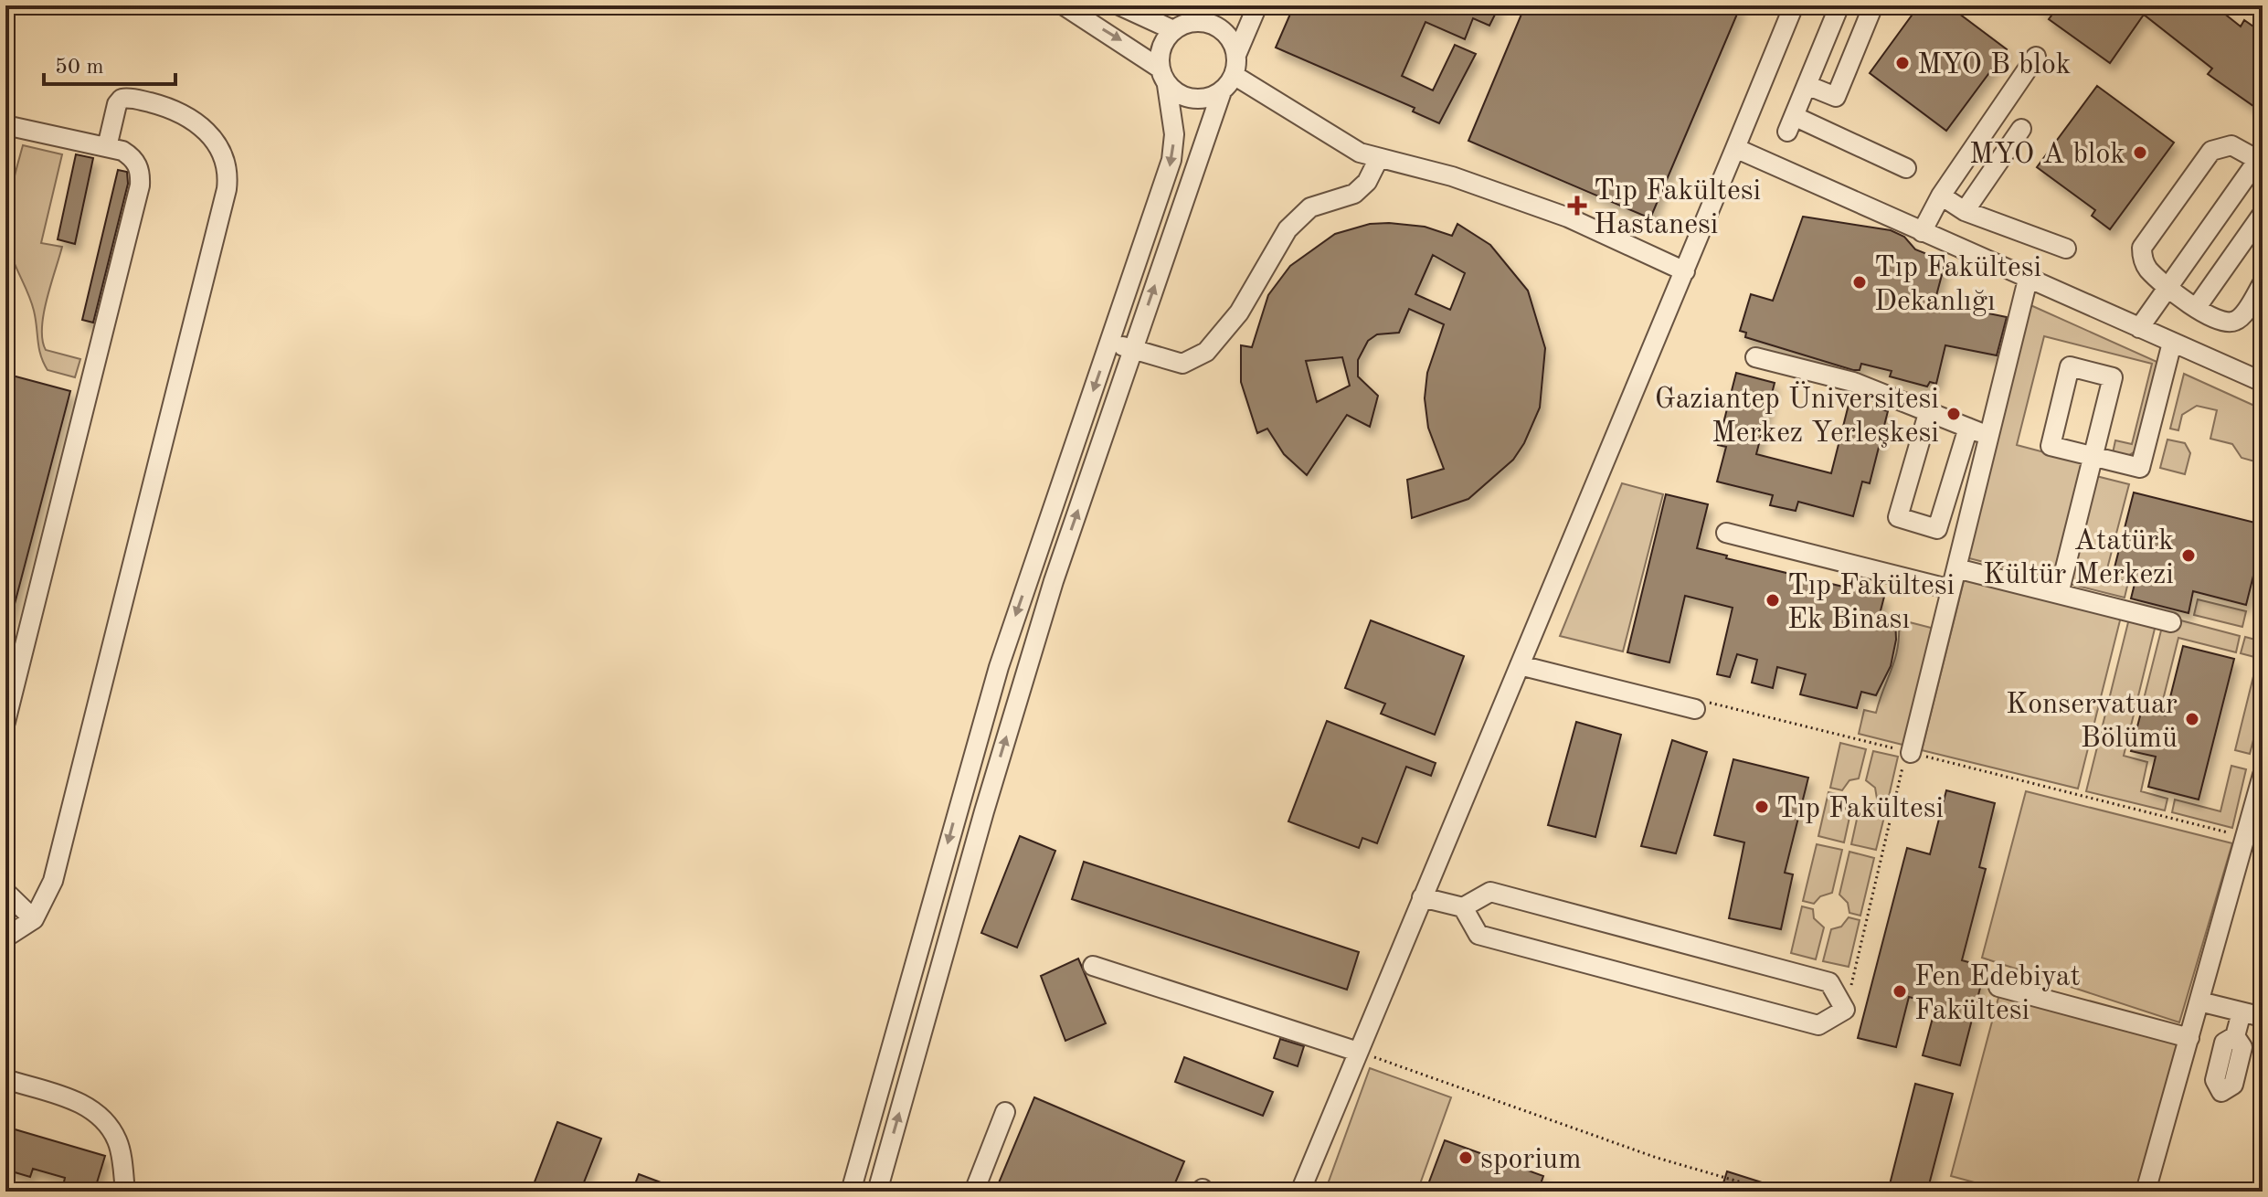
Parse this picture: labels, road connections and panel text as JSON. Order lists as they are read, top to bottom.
{
  "places": {
    "other": [
      "MYO B blok",
      "MYO A blok",
      "Tıp Fakültesi Dekanlığı",
      "Gaziantep Üniversitesi Merkez Yerleşkesi",
      "Atatürk Kültür Merkezi",
      "Tıp Fakültesi Ek Binası",
      "Konservatuar Bölümü",
      "Tıp Fakültesi",
      "Fen Edebiyat Fakültesi",
      "sporium"
    ],
    "health": ["Tıp Fakültesi Hastanesi"]
  },
  "scale_bar": "50 m"
}
